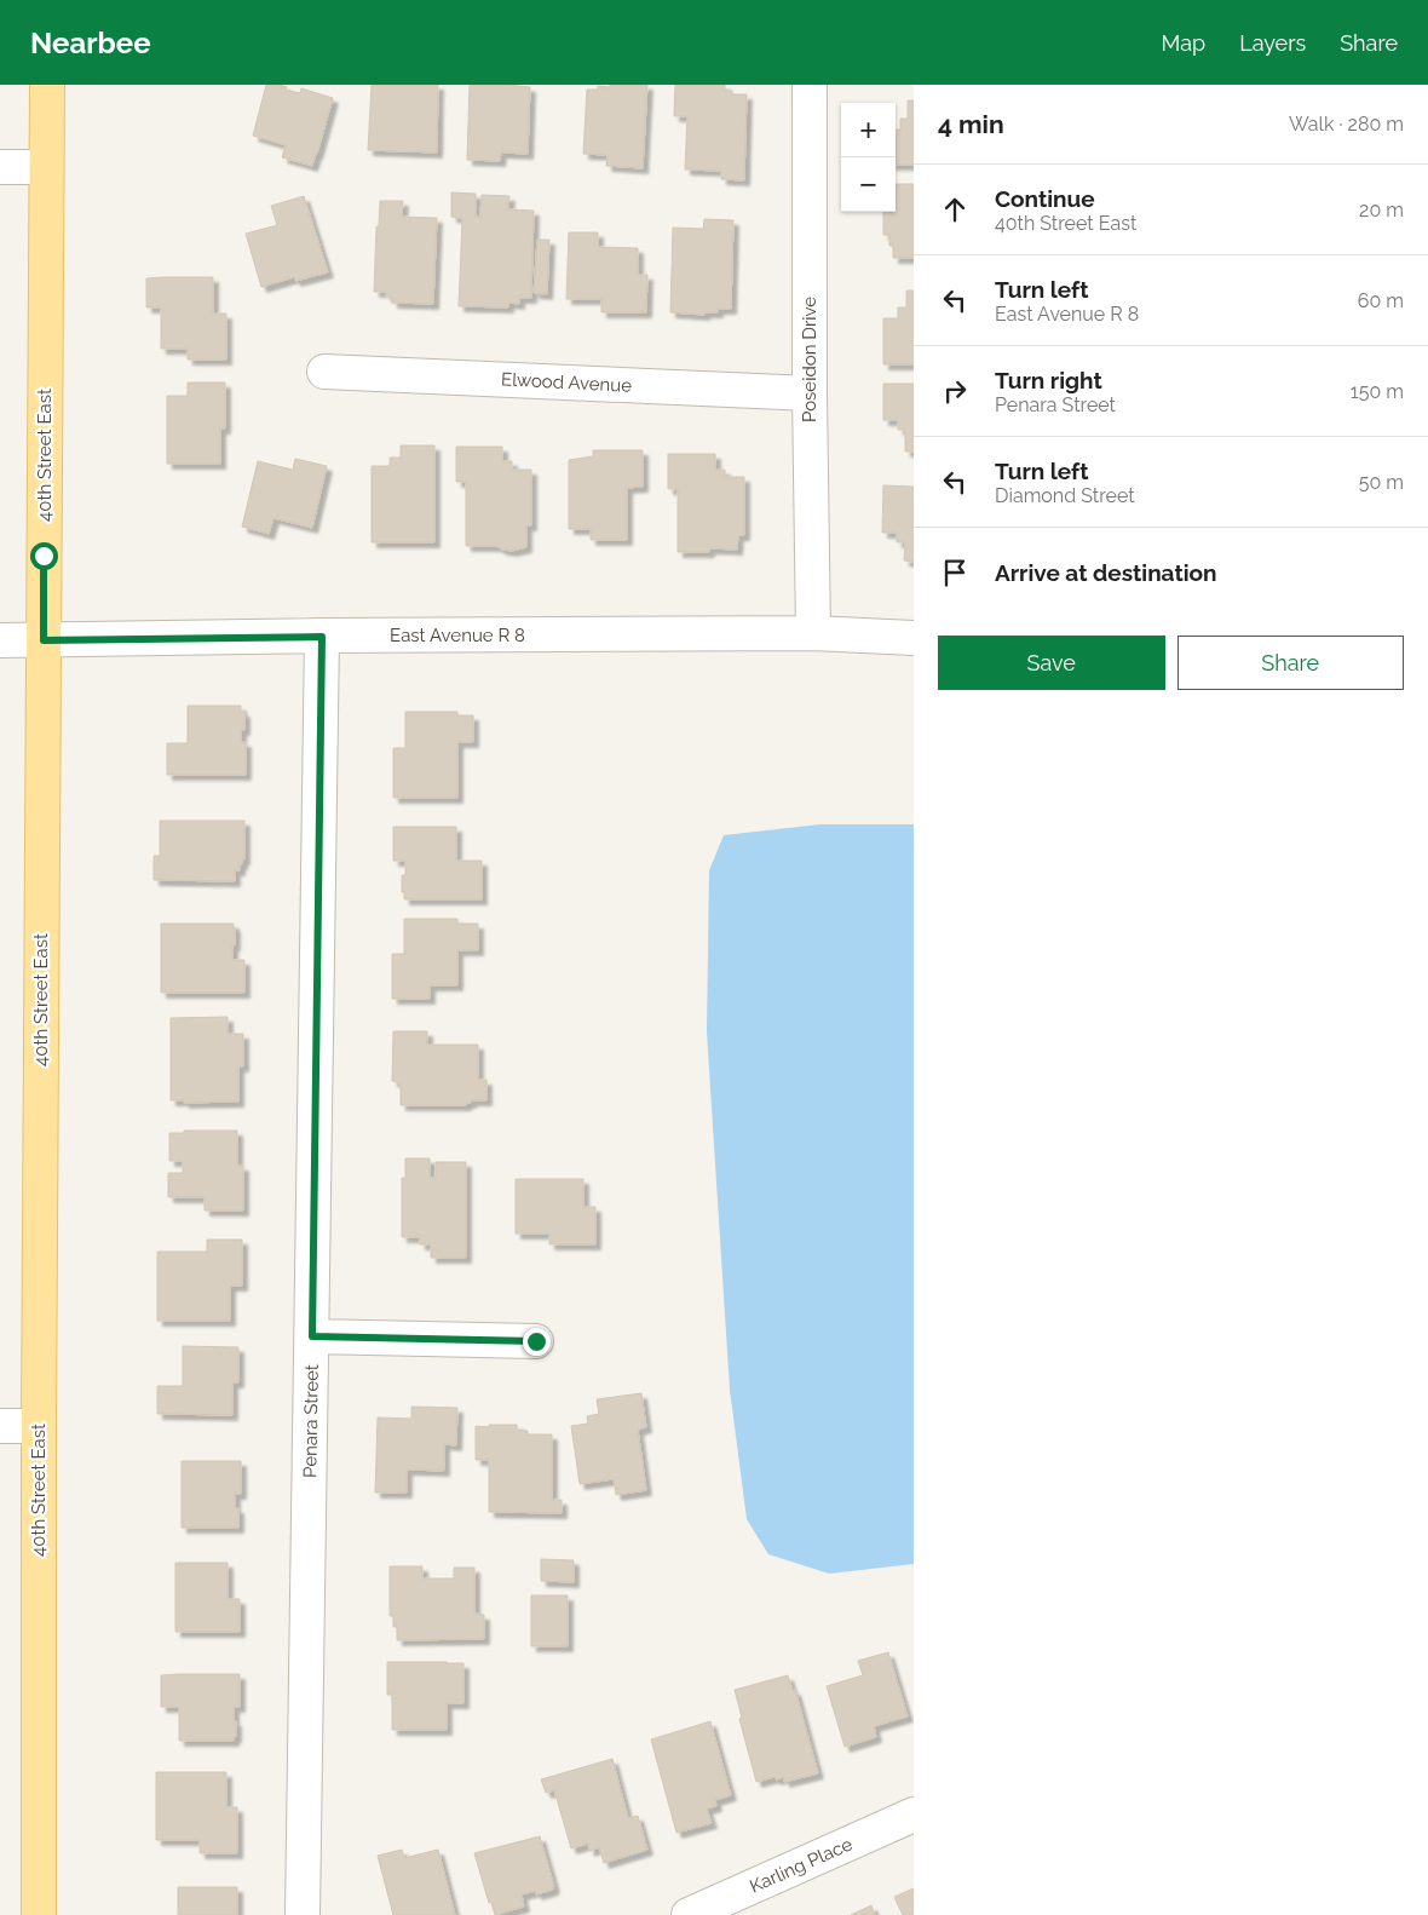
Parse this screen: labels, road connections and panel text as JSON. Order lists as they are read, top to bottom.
{
  "streets": {
    "main road": ["40th Street East"],
    "street": [
      "Poseidon Drive",
      "Elwood Avenue",
      "East Avenue R 8",
      "Penara Street",
      "Karling Place"
    ]
  },
  "crossings": [
    ["Poseidon Drive", "Elwood Avenue"],
    ["Poseidon Drive", "East Avenue R 8"],
    ["40th Street East", "East Avenue R 8"],
    ["East Avenue R 8", "Penara Street"]
  ],
  "page": {
    "header": "Nearbee",
    "nav": ["Map", "Layers", "Share"],
    "heading": ["4 min", "Walk · 280 m"],
    "map_buttons": ["+", "−"],
    "list": [
      ["Continue", "40th Street East", "20 m"],
      ["Turn left", "East Avenue R 8", "60 m"],
      ["Turn right", "Penara Street", "150 m"],
      ["Turn left", "Diamond Street", "50 m"],
      "Arrive at destination"
    ],
    "buttons": ["Save", "Share"]
  }
}
